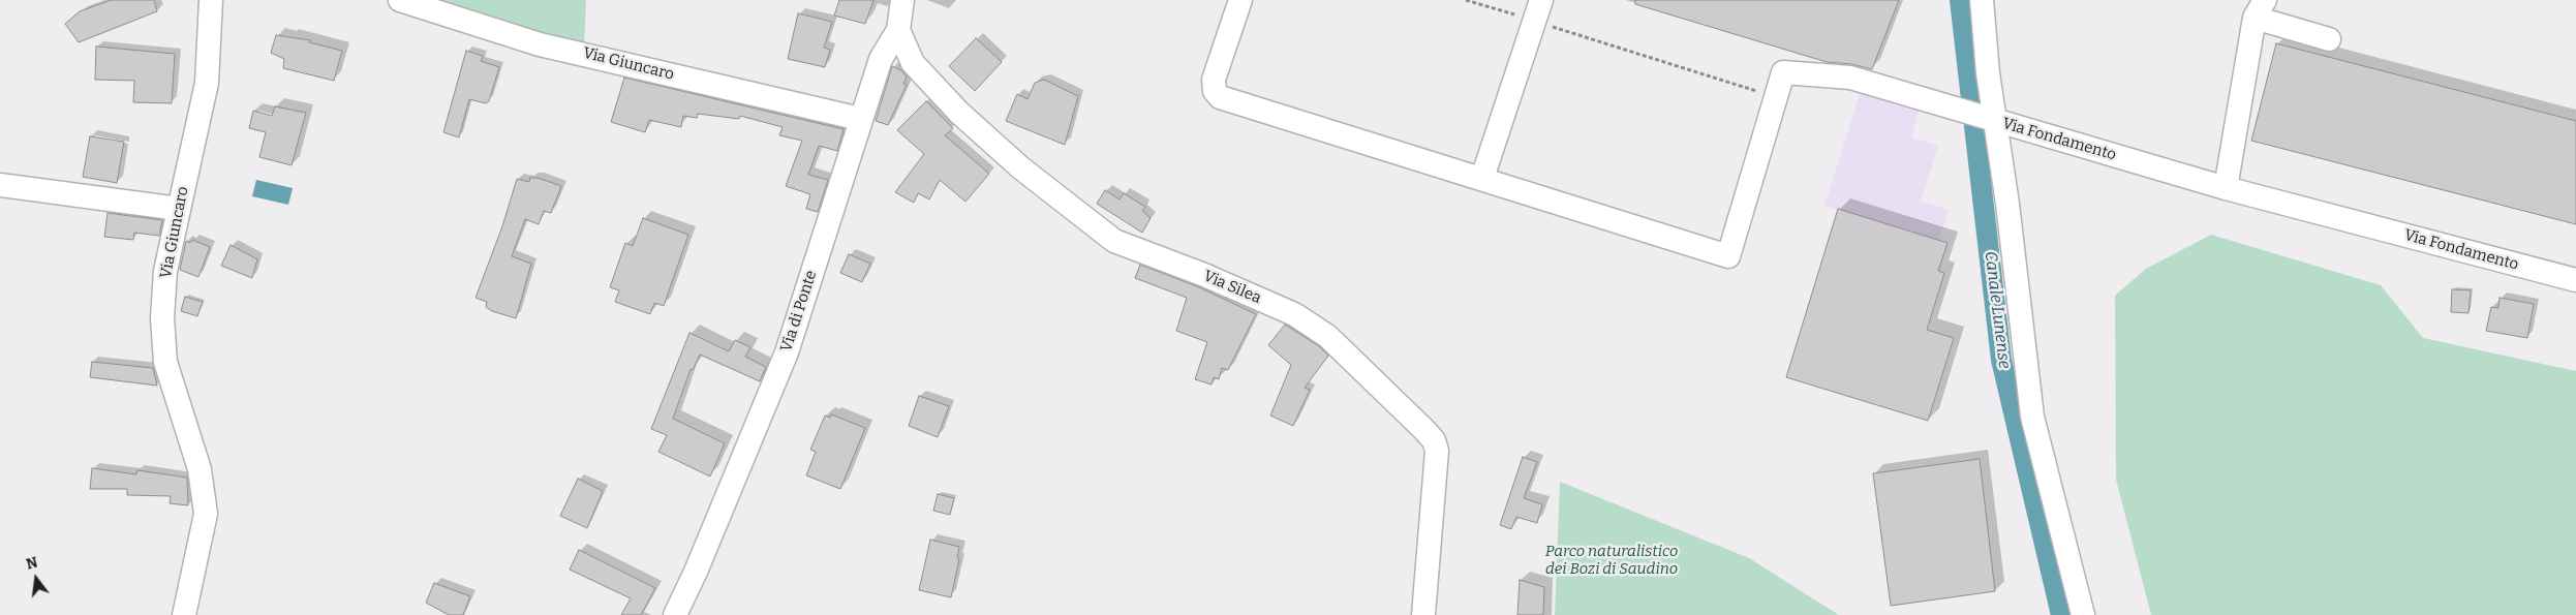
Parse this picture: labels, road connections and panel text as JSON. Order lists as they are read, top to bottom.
{
  "streets": {
    "street": [
      "Via Giuncaro",
      "Via Fondamento",
      "Via Silea",
      "Via di Ponte"
    ]
  },
  "crossings": [
    ["Via Giuncaro", "Via di Ponte"],
    ["Via Silea", "Via di Ponte"]
  ],
  "water": ["Canale Lunense"],
  "parks": ["Parco naturalistico dei Bozi di Saudino"],
  "north": "top"
}
